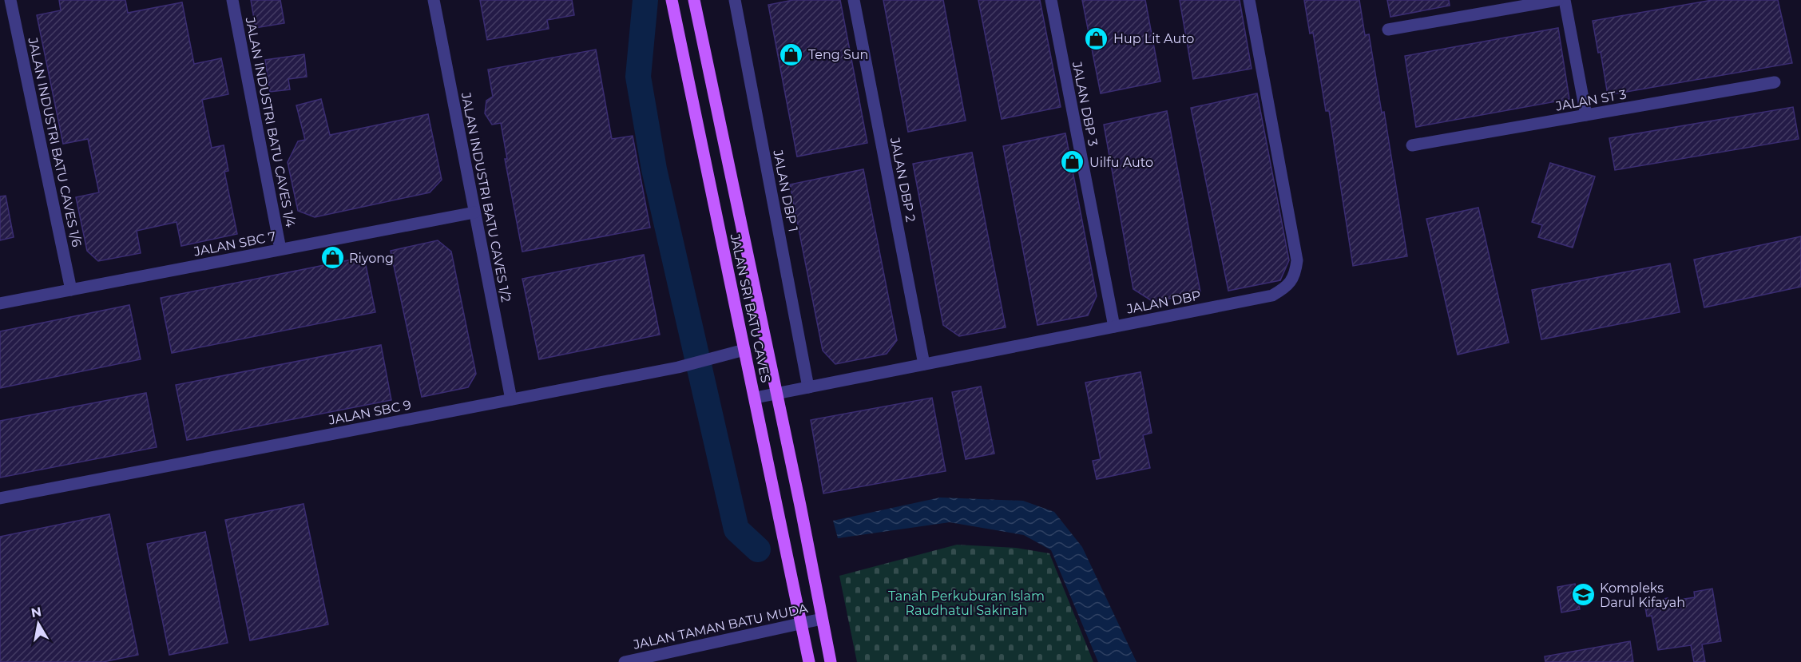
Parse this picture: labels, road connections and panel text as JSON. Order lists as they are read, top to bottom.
{
  "streets": {
    "main road": ["JALAN SRI BATU CAVES"],
    "street": [
      "JALAN ST 3",
      "JALAN DBP 3",
      "JALAN INDUSTRI BATU CAVES 1/4",
      "JALAN INDUSTRI BATU CAVES 1/6",
      "JALAN DBP 2",
      "JALAN DBP 1",
      "JALAN INDUSTRI BATU CAVES 1/2",
      "JALAN SBC 7",
      "JALAN DBP",
      "JALAN SBC 9",
      "JALAN TAMAN BATU MUDA"
    ]
  },
  "crossings": [
    ["JALAN DBP 3", "JALAN DBP"],
    ["JALAN INDUSTRI BATU CAVES 1/4", "JALAN SBC 7"],
    ["JALAN INDUSTRI BATU CAVES 1/6", "JALAN SBC 7"],
    ["JALAN DBP 2", "JALAN DBP"],
    ["JALAN DBP 1", "JALAN DBP"],
    ["JALAN INDUSTRI BATU CAVES 1/2", "JALAN SBC 7"],
    ["JALAN INDUSTRI BATU CAVES 1/2", "JALAN SBC 9"],
    ["JALAN DBP", "JALAN SRI BATU CAVES"],
    ["JALAN SRI BATU CAVES", "JALAN SBC 9"],
    ["JALAN SRI BATU CAVES", "JALAN TAMAN BATU MUDA"]
  ],
  "parks": ["Tanah Perkuburan Islam Raudhatul Sakinah"],
  "places": {
    "shop": [
      "Hup Lit Auto",
      "Teng Sun",
      "Uilfu Auto",
      "Riyong"
    ],
    "school or university": ["Kompleks Darul Kifayah"]
  },
  "north": "top"
}
